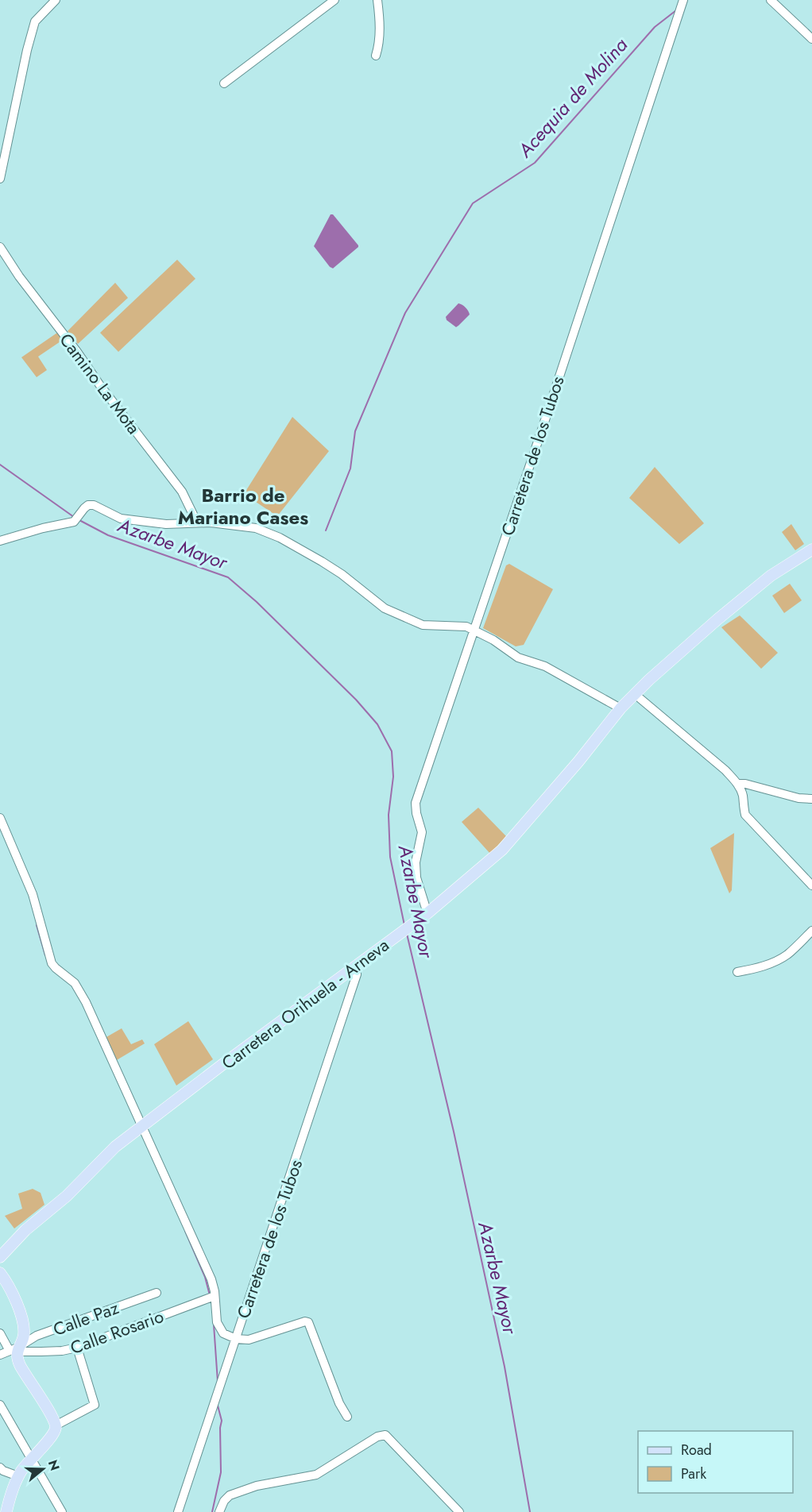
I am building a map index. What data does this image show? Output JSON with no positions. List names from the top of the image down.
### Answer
{
  "streets": {
    "main road": ["Carretera Orihuela - Arneva"],
    "street": [
      "Camino La Mota",
      "Carretera de los Tubos",
      "Calle Paz",
      "Calle Rosario"
    ]
  },
  "crossings": [
    ["Carretera de los Tubos", "Carretera Orihuela - Arneva"],
    ["Calle Paz", "Calle Rosario"]
  ],
  "districts": ["Barrio de Mariano Cases"],
  "water": ["Acequia de Molina", "Azarbe Mayor"],
  "legend": ["Road", "Park"],
  "north": "right"
}
